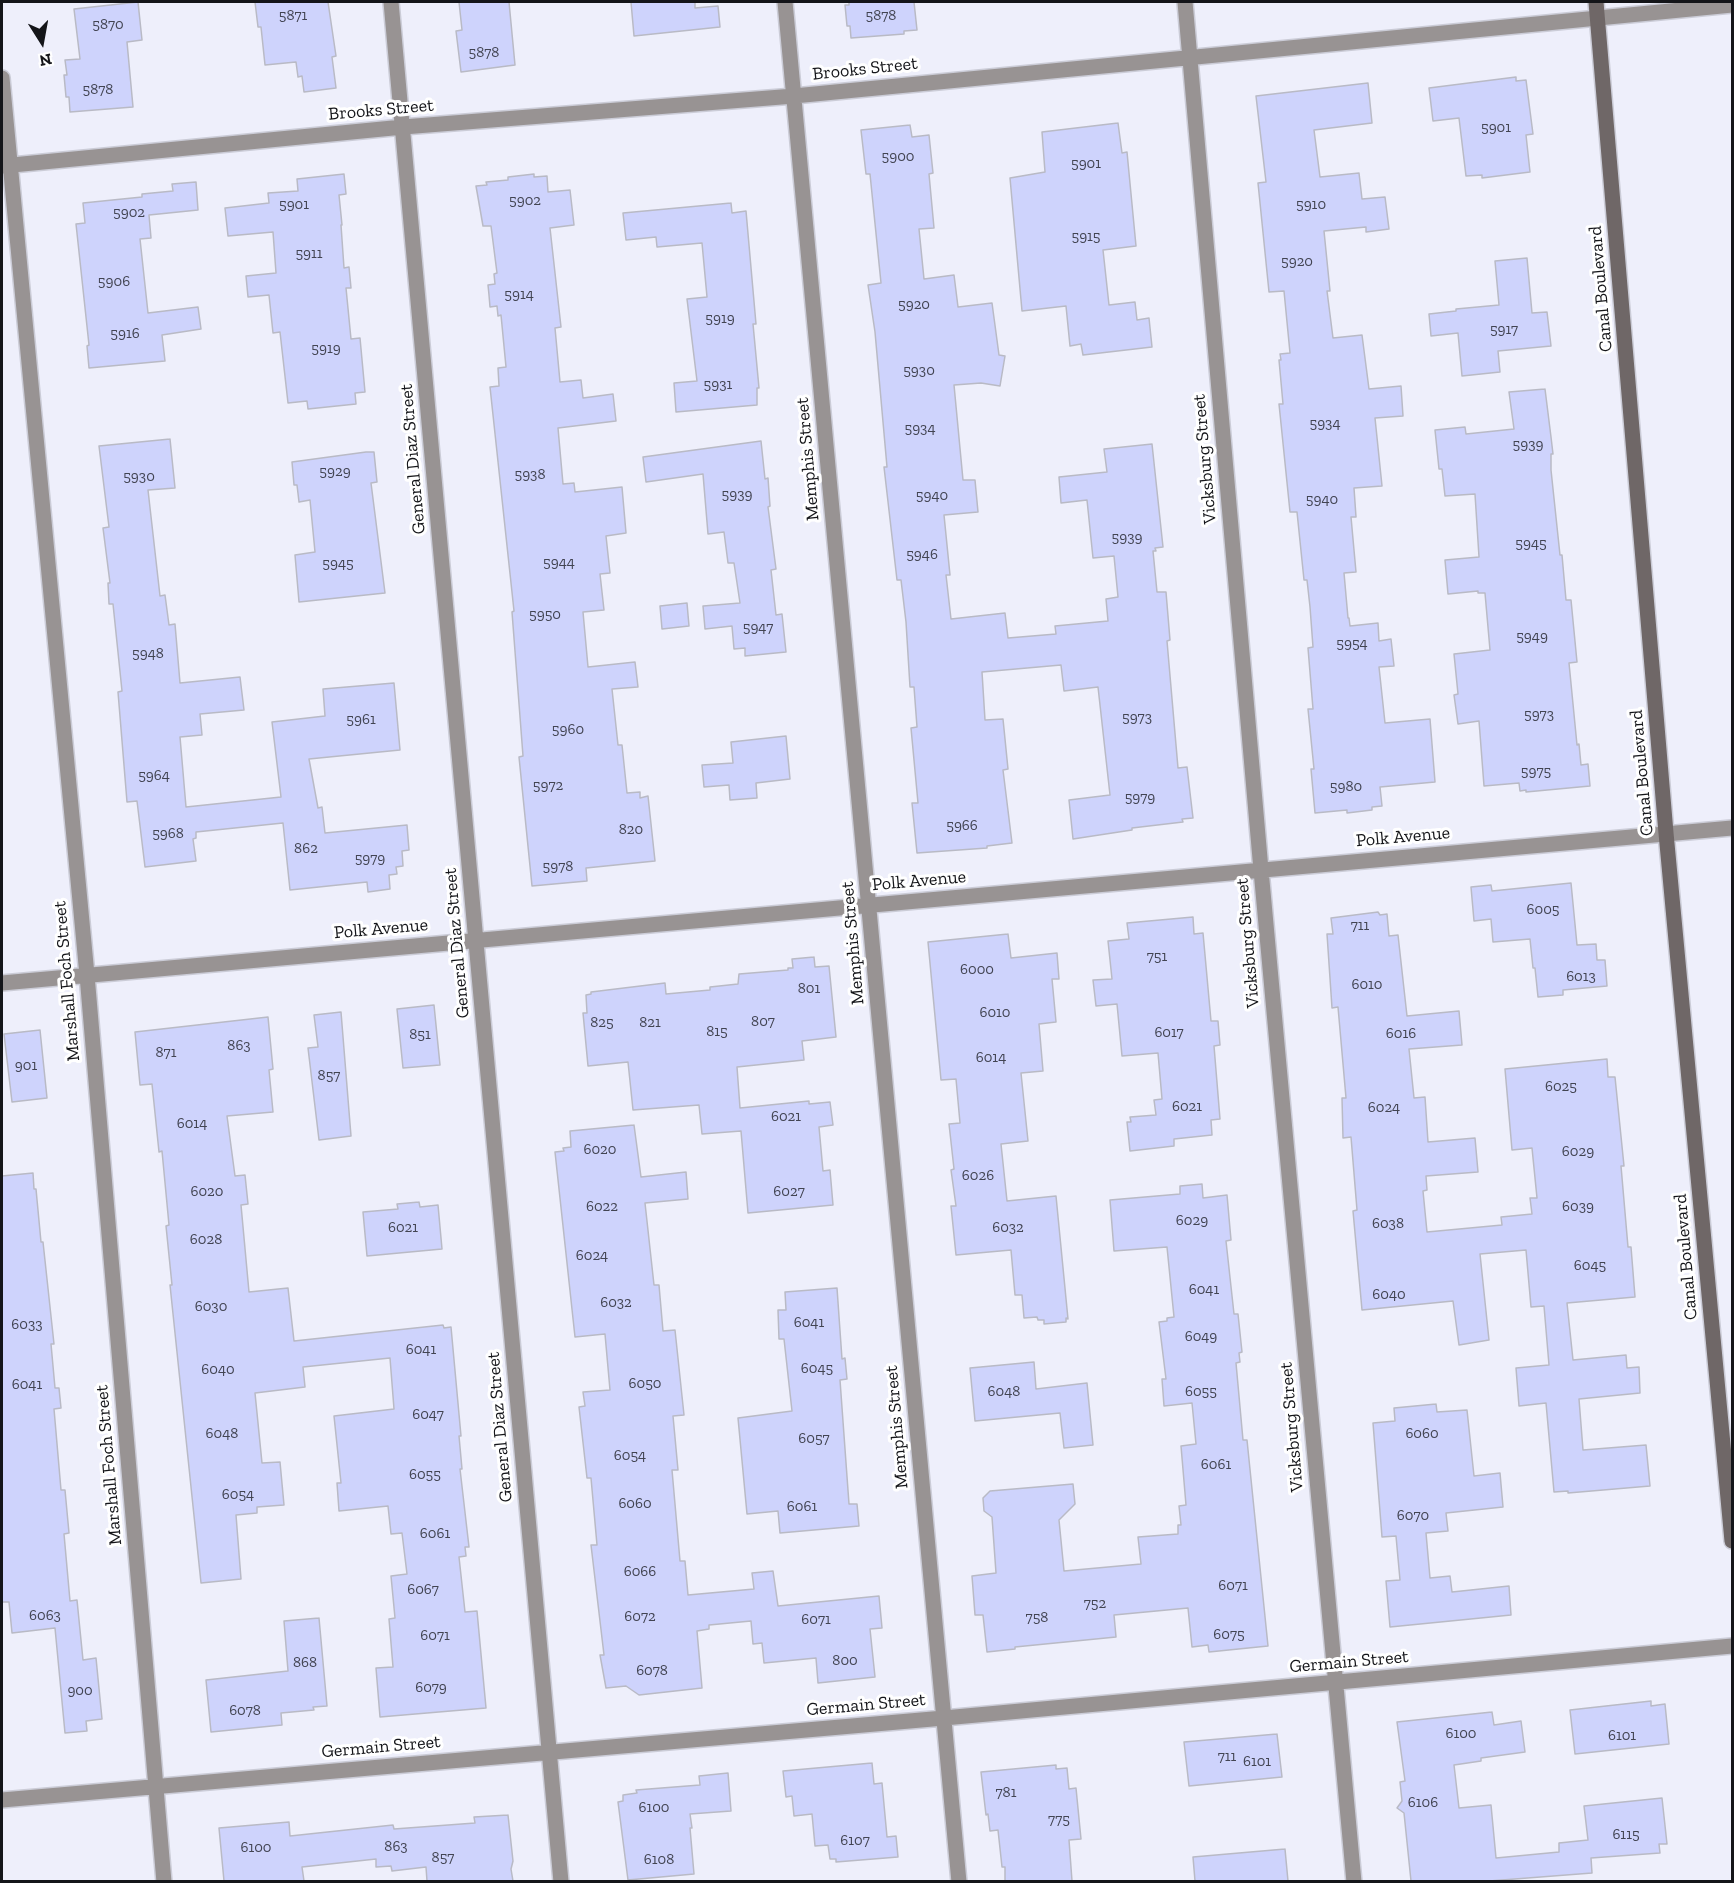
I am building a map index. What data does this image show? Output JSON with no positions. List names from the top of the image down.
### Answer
{
  "streets": {
    "main road": ["Canal Boulevard"],
    "street": [
      "Brooks Street",
      "General Diaz Street",
      "Memphis Street",
      "Vicksburg Street",
      "Polk Avenue",
      "Marshall Foch Street",
      "Germain Street"
    ]
  },
  "crossings": [
    ["Brooks Street", "Canal Boulevard"],
    ["Brooks Street", "General Diaz Street"],
    ["Brooks Street", "Memphis Street"],
    ["Brooks Street", "Vicksburg Street"],
    ["Brooks Street", "Marshall Foch Street"],
    ["Canal Boulevard", "Polk Avenue"],
    ["General Diaz Street", "Polk Avenue"],
    ["General Diaz Street", "Germain Street"],
    ["Memphis Street", "Polk Avenue"],
    ["Memphis Street", "Germain Street"],
    ["Vicksburg Street", "Polk Avenue"],
    ["Vicksburg Street", "Germain Street"],
    ["Polk Avenue", "Marshall Foch Street"],
    ["Marshall Foch Street", "Germain Street"]
  ],
  "house_numbers": [
    "5871",
    "5878",
    "5870",
    "5878",
    "5878",
    "5901",
    "5900",
    "5901",
    "5902",
    "5901",
    "5910",
    "5902",
    "5915",
    "5911",
    "5920",
    "5906",
    "5914",
    "5920",
    "5919",
    "5917",
    "5916",
    "5919",
    "5930",
    "5931",
    "5934",
    "5934",
    "5939",
    "5929",
    "5938",
    "5930",
    "5939",
    "5940",
    "5940",
    "5939",
    "5945",
    "5946",
    "5944",
    "5945",
    "5950",
    "5947",
    "5949",
    "5954",
    "5948",
    "5973",
    "5973",
    "5961",
    "5960",
    "5975",
    "5964",
    "5972",
    "5980",
    "5979",
    "5966",
    "820",
    "5968",
    "862",
    "5979",
    "5978",
    "6005",
    "711",
    "751",
    "6000",
    "6013",
    "6010",
    "801",
    "6010",
    "807",
    "825",
    "821",
    "815",
    "6017",
    "6016",
    "851",
    "863",
    "871",
    "6014",
    "901",
    "857",
    "6025",
    "6021",
    "6024",
    "6021",
    "6014",
    "6020",
    "6029",
    "6026",
    "6020",
    "6027",
    "6022",
    "6039",
    "6029",
    "6038",
    "6021",
    "6032",
    "6028",
    "6024",
    "6045",
    "6041",
    "6040",
    "6032",
    "6030",
    "6041",
    "6033",
    "6049",
    "6041",
    "6045",
    "6040",
    "6050",
    "6041",
    "6048",
    "6055",
    "6047",
    "6048",
    "6060",
    "6057",
    "6054",
    "6061",
    "6055",
    "6054",
    "6060",
    "6061",
    "6070",
    "6061",
    "6066",
    "6071",
    "6067",
    "752",
    "6063",
    "6072",
    "758",
    "6071",
    "6075",
    "6071",
    "800",
    "868",
    "6078",
    "6079",
    "900",
    "6078",
    "6100",
    "6101",
    "711",
    "6101",
    "781",
    "6106",
    "6100",
    "775",
    "6115",
    "6107",
    "863",
    "6100",
    "857",
    "6108"
  ],
  "north": "bottom"
}
